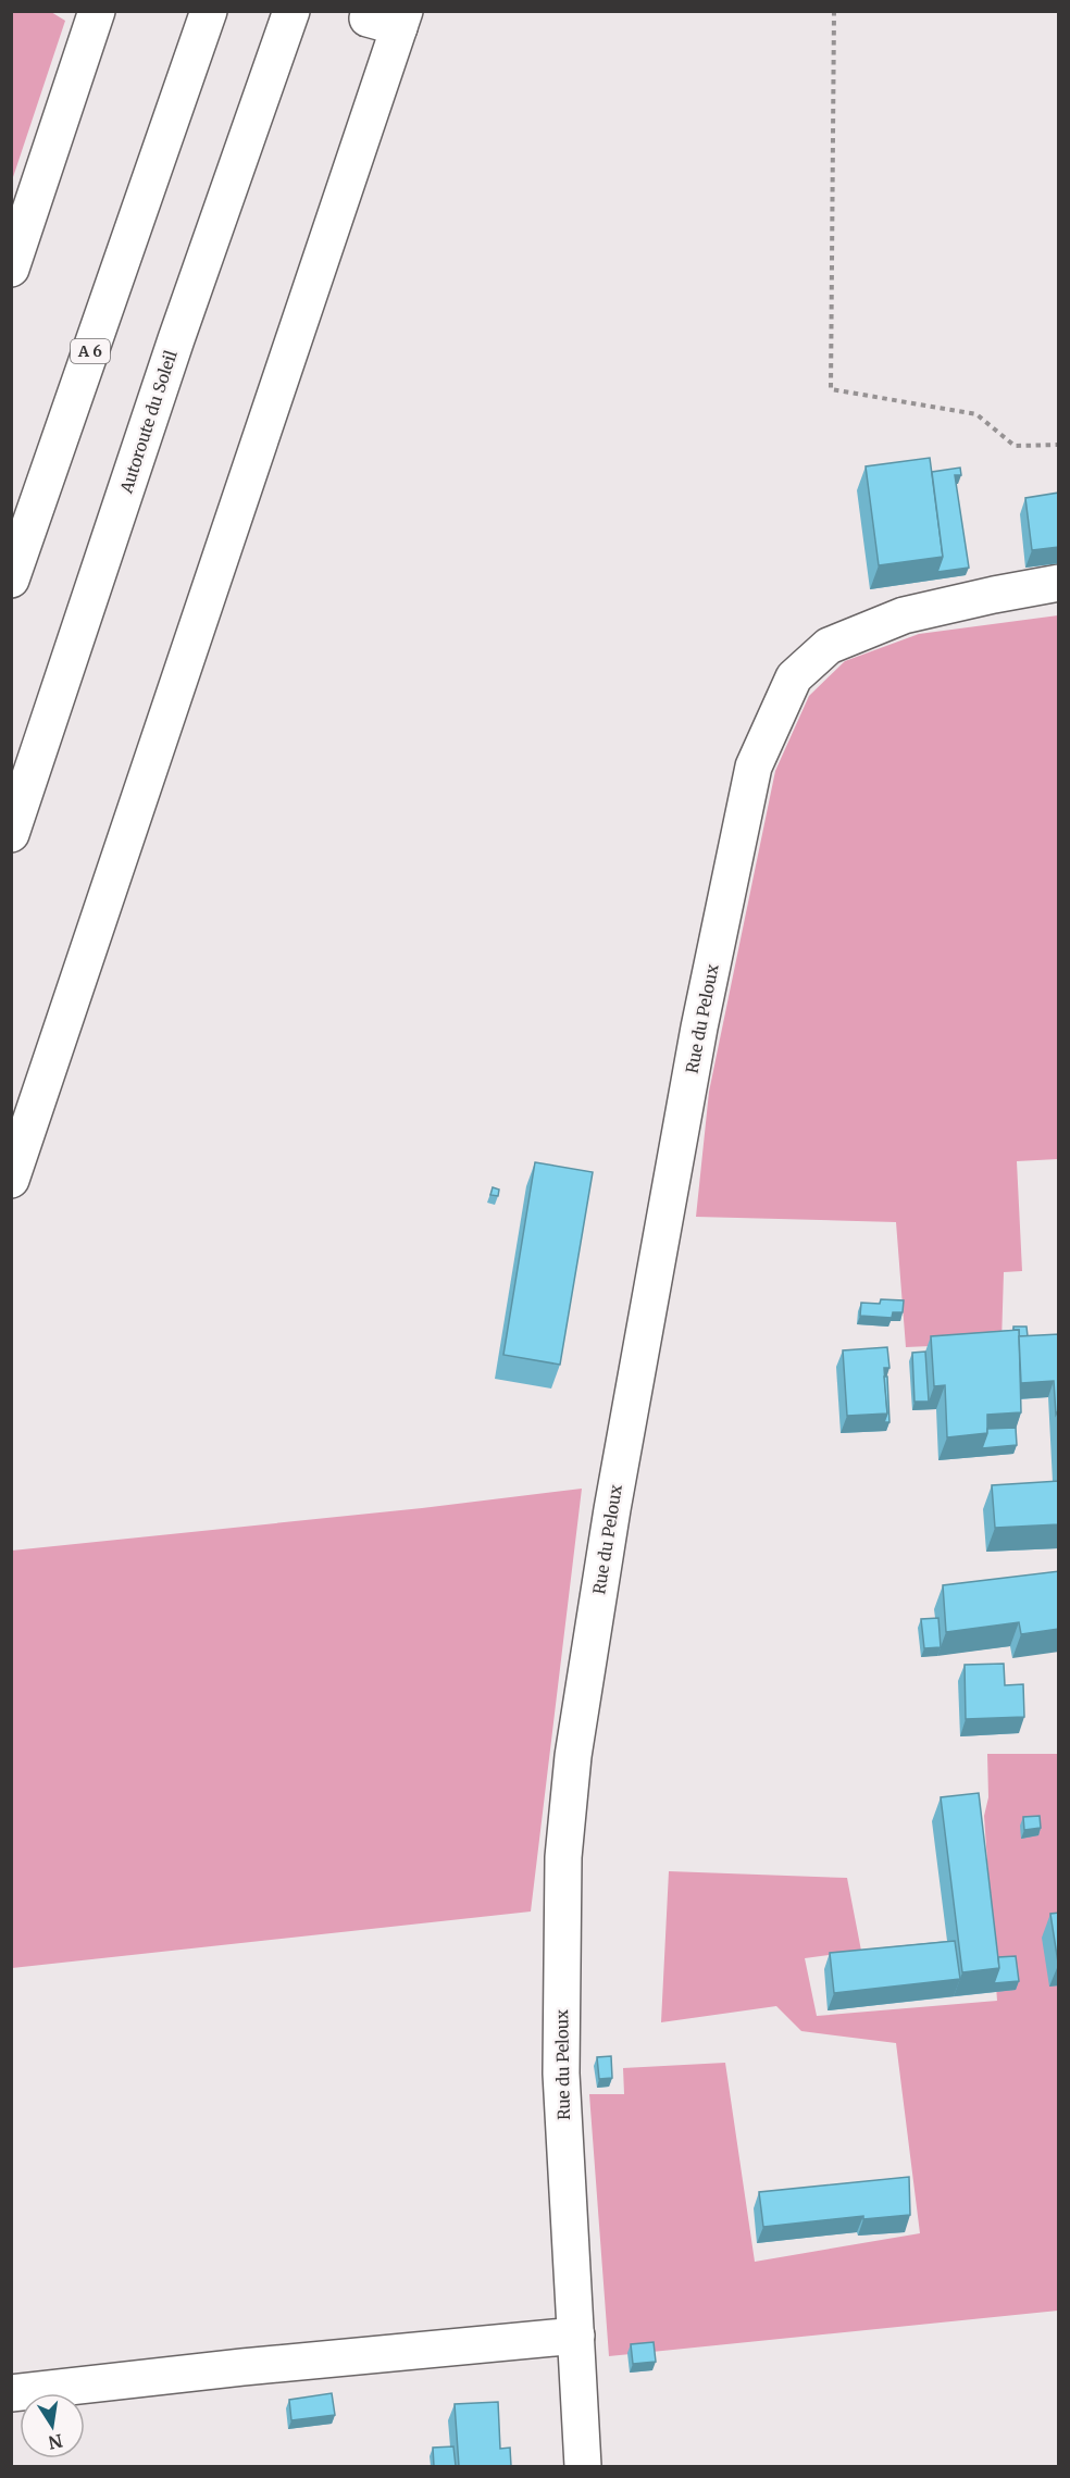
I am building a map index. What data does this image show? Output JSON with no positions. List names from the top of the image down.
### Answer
{
  "streets": {
    "main road": ["A 6", "Autoroute du Soleil", "Rue du Peloux"]
  },
  "north": "bottom"
}
